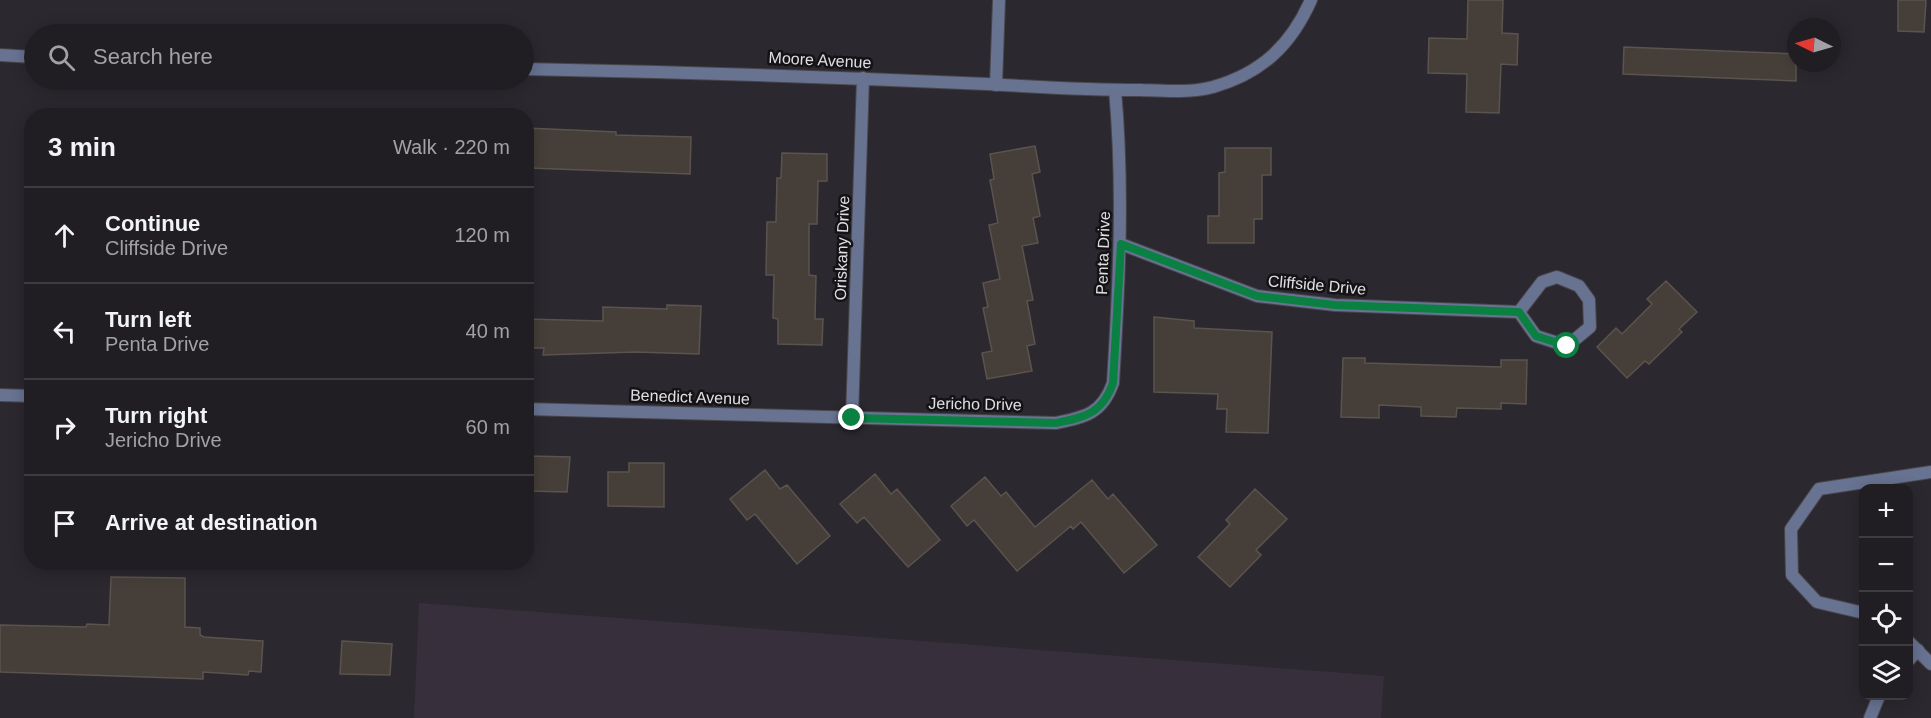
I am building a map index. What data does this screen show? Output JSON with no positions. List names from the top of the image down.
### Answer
{
  "streets": {
    "street": [
      "Moore Avenue",
      "Oriskany Drive",
      "Penta Drive",
      "Cliffside Drive",
      "Benedict Avenue",
      "Jericho Drive"
    ]
  },
  "crossings": [
    ["Moore Avenue", "Oriskany Drive"],
    ["Moore Avenue", "Penta Drive"],
    ["Oriskany Drive", "Benedict Avenue"],
    ["Oriskany Drive", "Jericho Drive"],
    ["Penta Drive", "Cliffside Drive"],
    ["Penta Drive", "Jericho Drive"],
    ["Benedict Avenue", "Jericho Drive"]
  ],
  "north": "left",
  "page": {
    "search": "Search here",
    "heading": ["3 min", "Walk · 220 m"],
    "list": [
      ["Continue", "Cliffside Drive", "120 m"],
      ["Turn left", "Penta Drive", "40 m"],
      ["Turn right", "Jericho Drive", "60 m"],
      "Arrive at destination"
    ],
    "map_buttons": ["+", "−"]
  }
}
